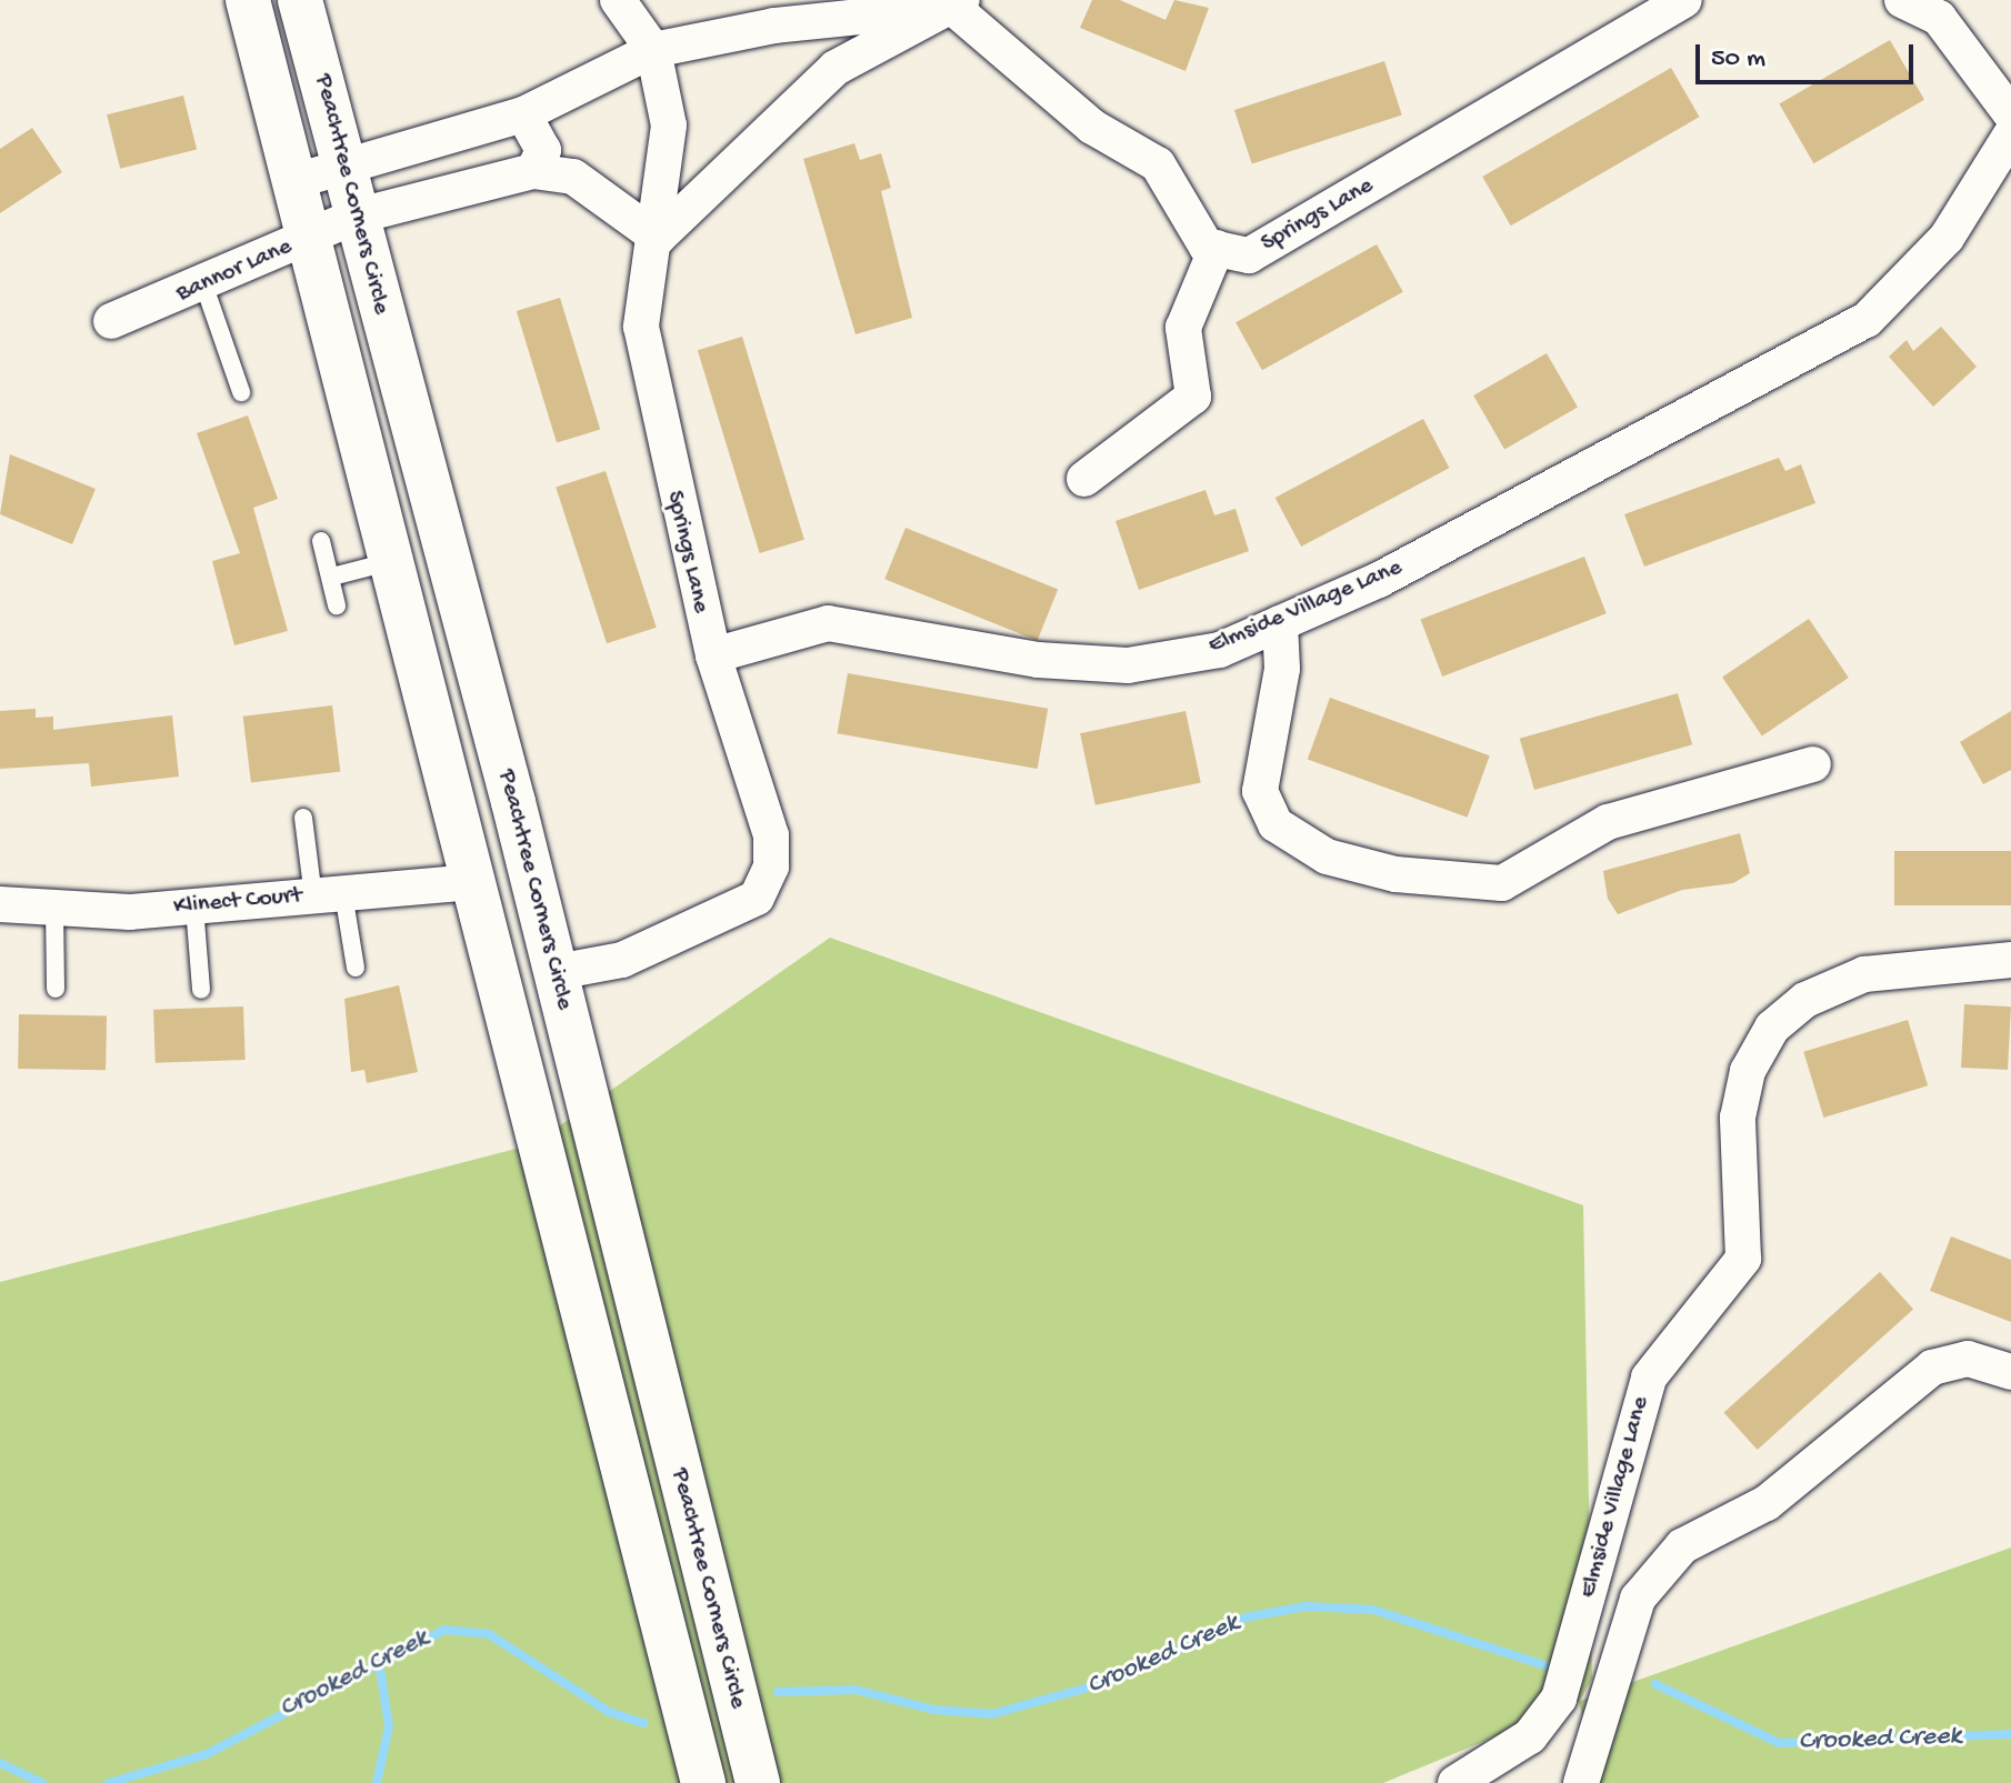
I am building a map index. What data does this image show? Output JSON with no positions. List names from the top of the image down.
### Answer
{
  "streets": {
    "street": [
      "Peachtree Corners Circle",
      "Springs Lane",
      "Bannor Lane",
      "Elmside Village Lane",
      "Klinect Court"
    ]
  },
  "crossings": [
    ["Peachtree Corners Circle", "Bannor Lane"],
    ["Peachtree Corners Circle", "Klinect Court"],
    ["Springs Lane", "Elmside Village Lane"]
  ],
  "water": ["Crooked Creek"],
  "scale_bar": "50 m"
}
